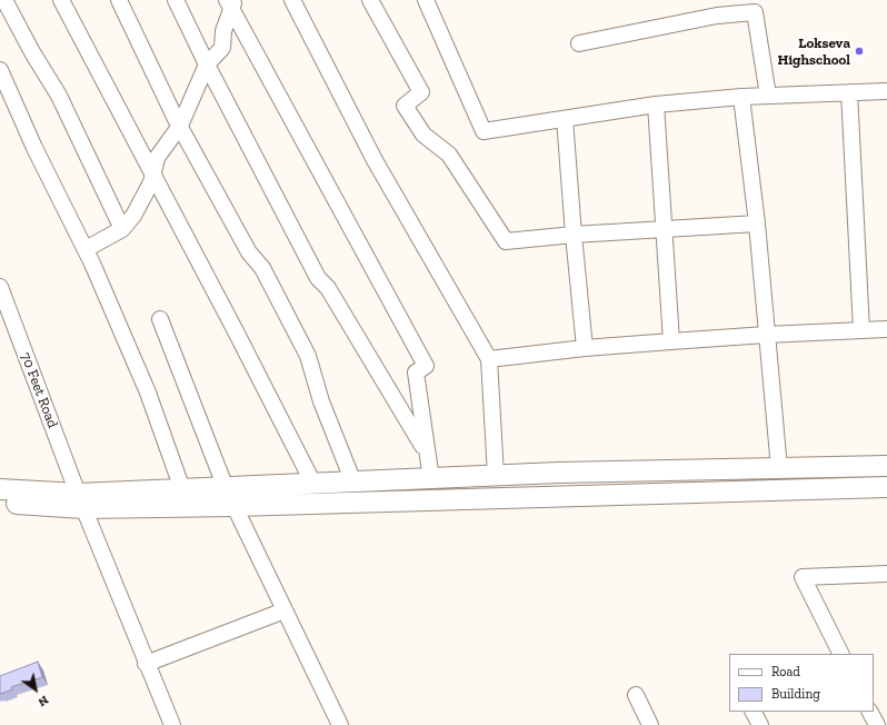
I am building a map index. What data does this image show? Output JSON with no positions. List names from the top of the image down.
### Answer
{
  "streets": {
    "street": ["70 Feet Road"]
  },
  "places": ["Lokseva Highschool"],
  "legend": ["Road", "Building"],
  "north": "bottom right"
}
